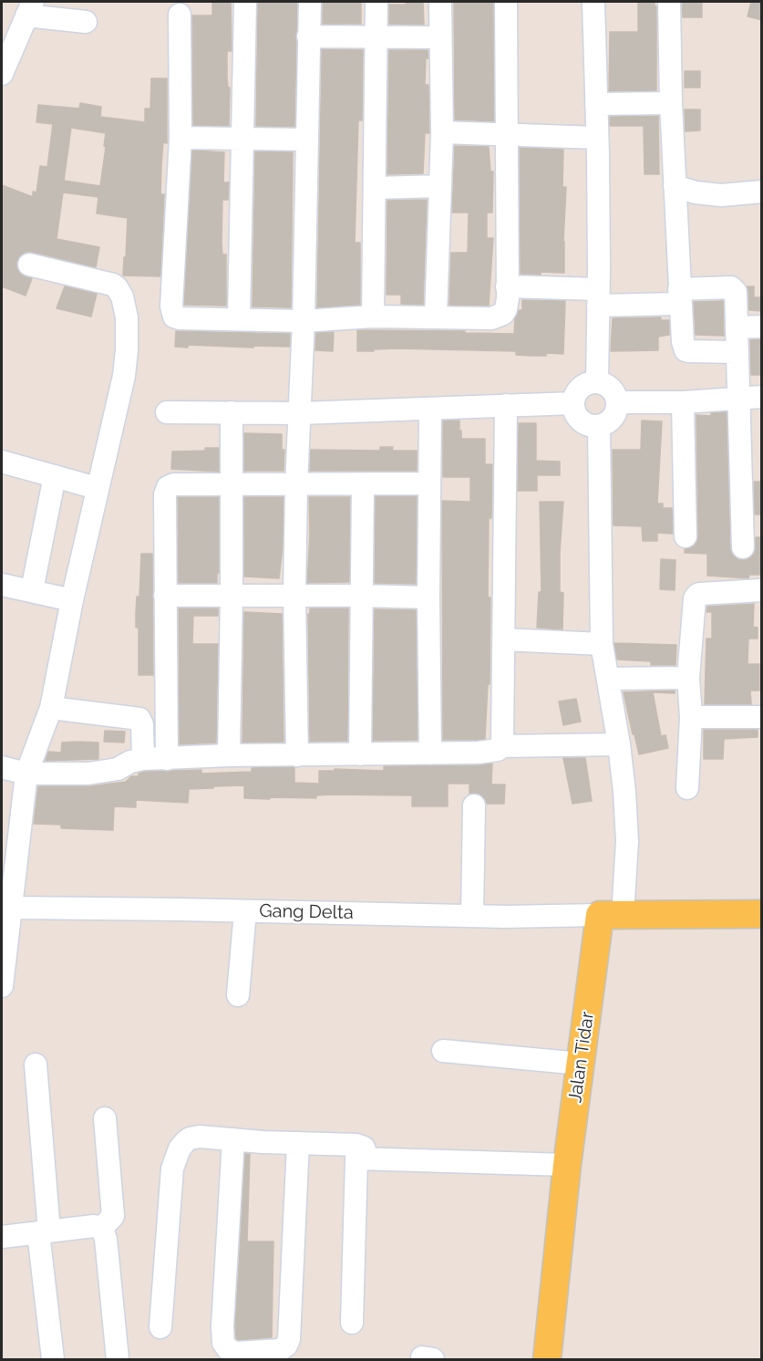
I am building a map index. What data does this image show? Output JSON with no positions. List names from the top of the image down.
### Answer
{
  "streets": {
    "main road": ["Jalan Tidar"],
    "street": ["Gang Delta"]
  },
  "crossings": [
    ["Gang Delta", "Jalan Tidar"]
  ]
}
